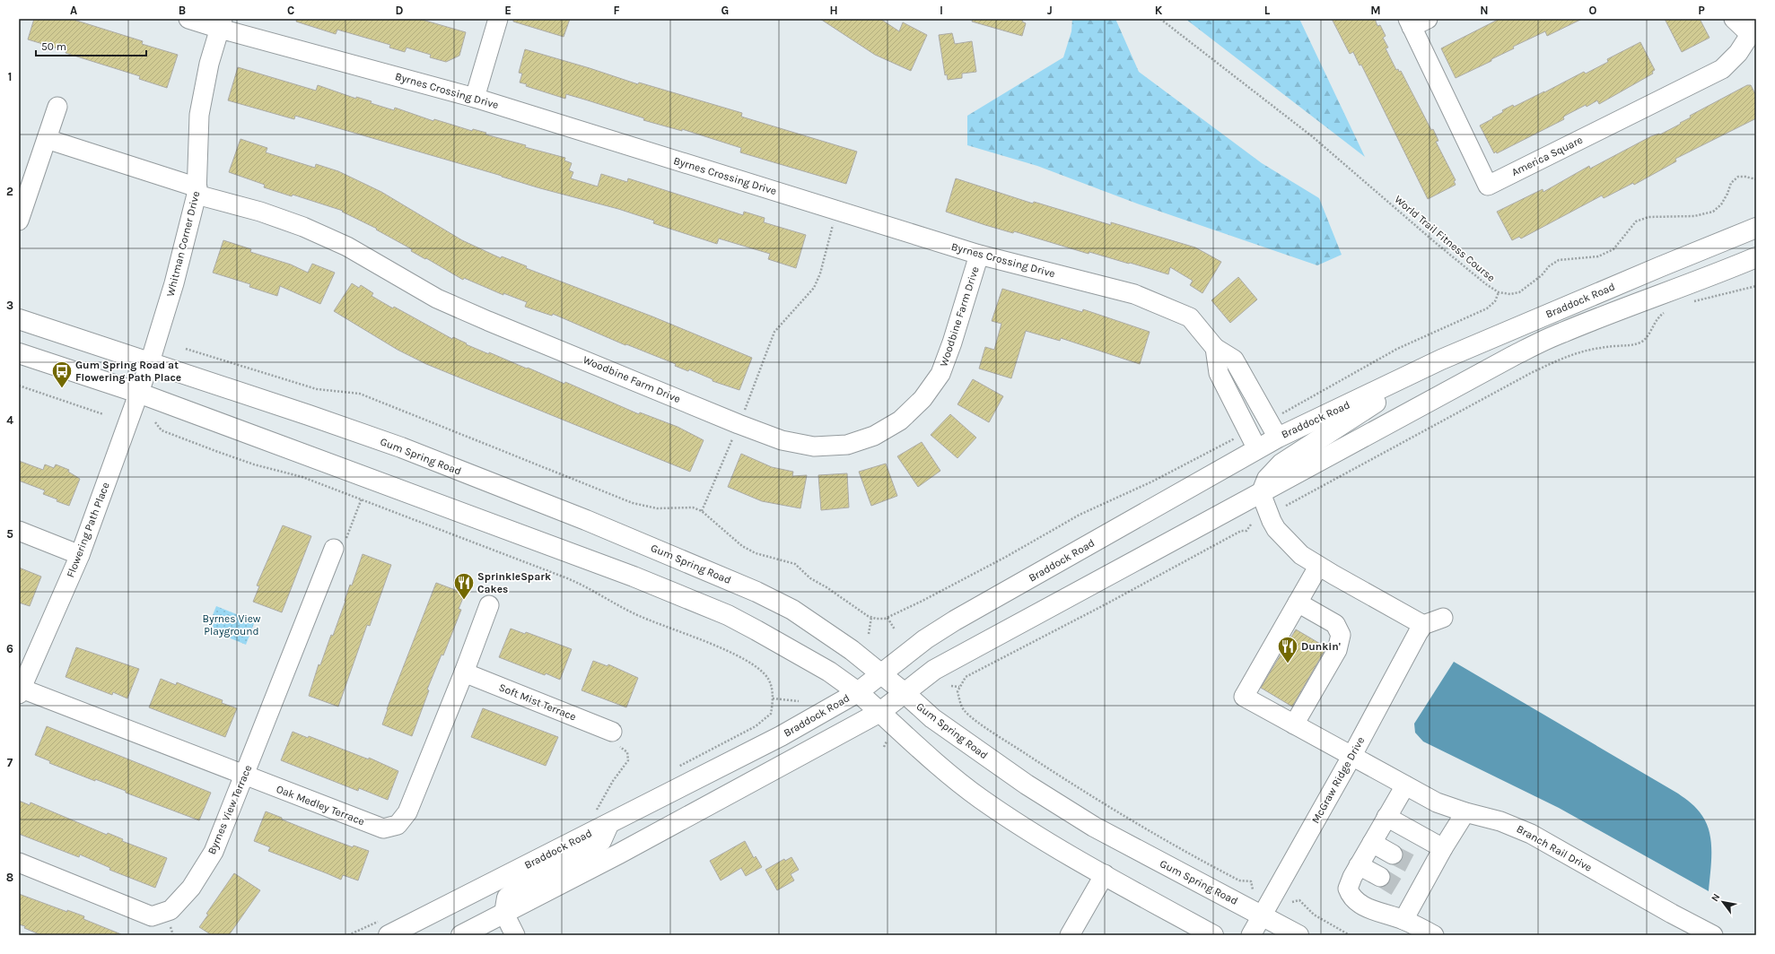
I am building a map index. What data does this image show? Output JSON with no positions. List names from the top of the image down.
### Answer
{
  "streets": {
    "main road": ["Braddock Road", "Gum Spring Road"],
    "street": [
      "Byrnes Crossing Drive",
      "America Square",
      "Whitman Corner Drive",
      "Woodbine Farm Drive",
      "Flowering Path Place",
      "Soft Mist Terrace",
      "McGraw Ridge Drive",
      "Oak Medley Terrace",
      "Byrnes View Terrace",
      "Branch Rail Drive"
    ],
    "path": ["World Trail Fitness Course"]
  },
  "crossings": [
    ["Byrnes Crossing Drive", "Whitman Corner Drive"],
    ["Byrnes Crossing Drive", "Braddock Road"],
    ["Byrnes Crossing Drive", "Woodbine Farm Drive"],
    ["Whitman Corner Drive", "Woodbine Farm Drive"],
    ["Whitman Corner Drive", "Gum Spring Road"],
    ["Whitman Corner Drive", "Flowering Path Place"],
    ["Braddock Road", "Gum Spring Road"],
    ["Gum Spring Road", "Flowering Path Place"],
    ["Gum Spring Road", "McGraw Ridge Drive"],
    ["Flowering Path Place", "Oak Medley Terrace"],
    ["Soft Mist Terrace", "Oak Medley Terrace"],
    ["McGraw Ridge Drive", "Branch Rail Drive"],
    ["Oak Medley Terrace", "Byrnes View Terrace"]
  ],
  "parks": ["Byrnes View Playground"],
  "places": {
    "bus stop": ["Gum Spring Road at Flowering Path Place"],
    "restaurant": ["SprinkleSpark Cakes", "Dunkin'"]
  },
  "scale_bar": "50 m",
  "north": "top left",
  "grid": {
    "columns": [
      "A",
      "B",
      "C",
      "D",
      "E",
      "F",
      "G",
      "H",
      "I",
      "J",
      "K",
      "L",
      "M",
      "N",
      "O",
      "P"
    ],
    "rows": [
      "1",
      "2",
      "3",
      "4",
      "5",
      "6",
      "7",
      "8"
    ]
  }
}
